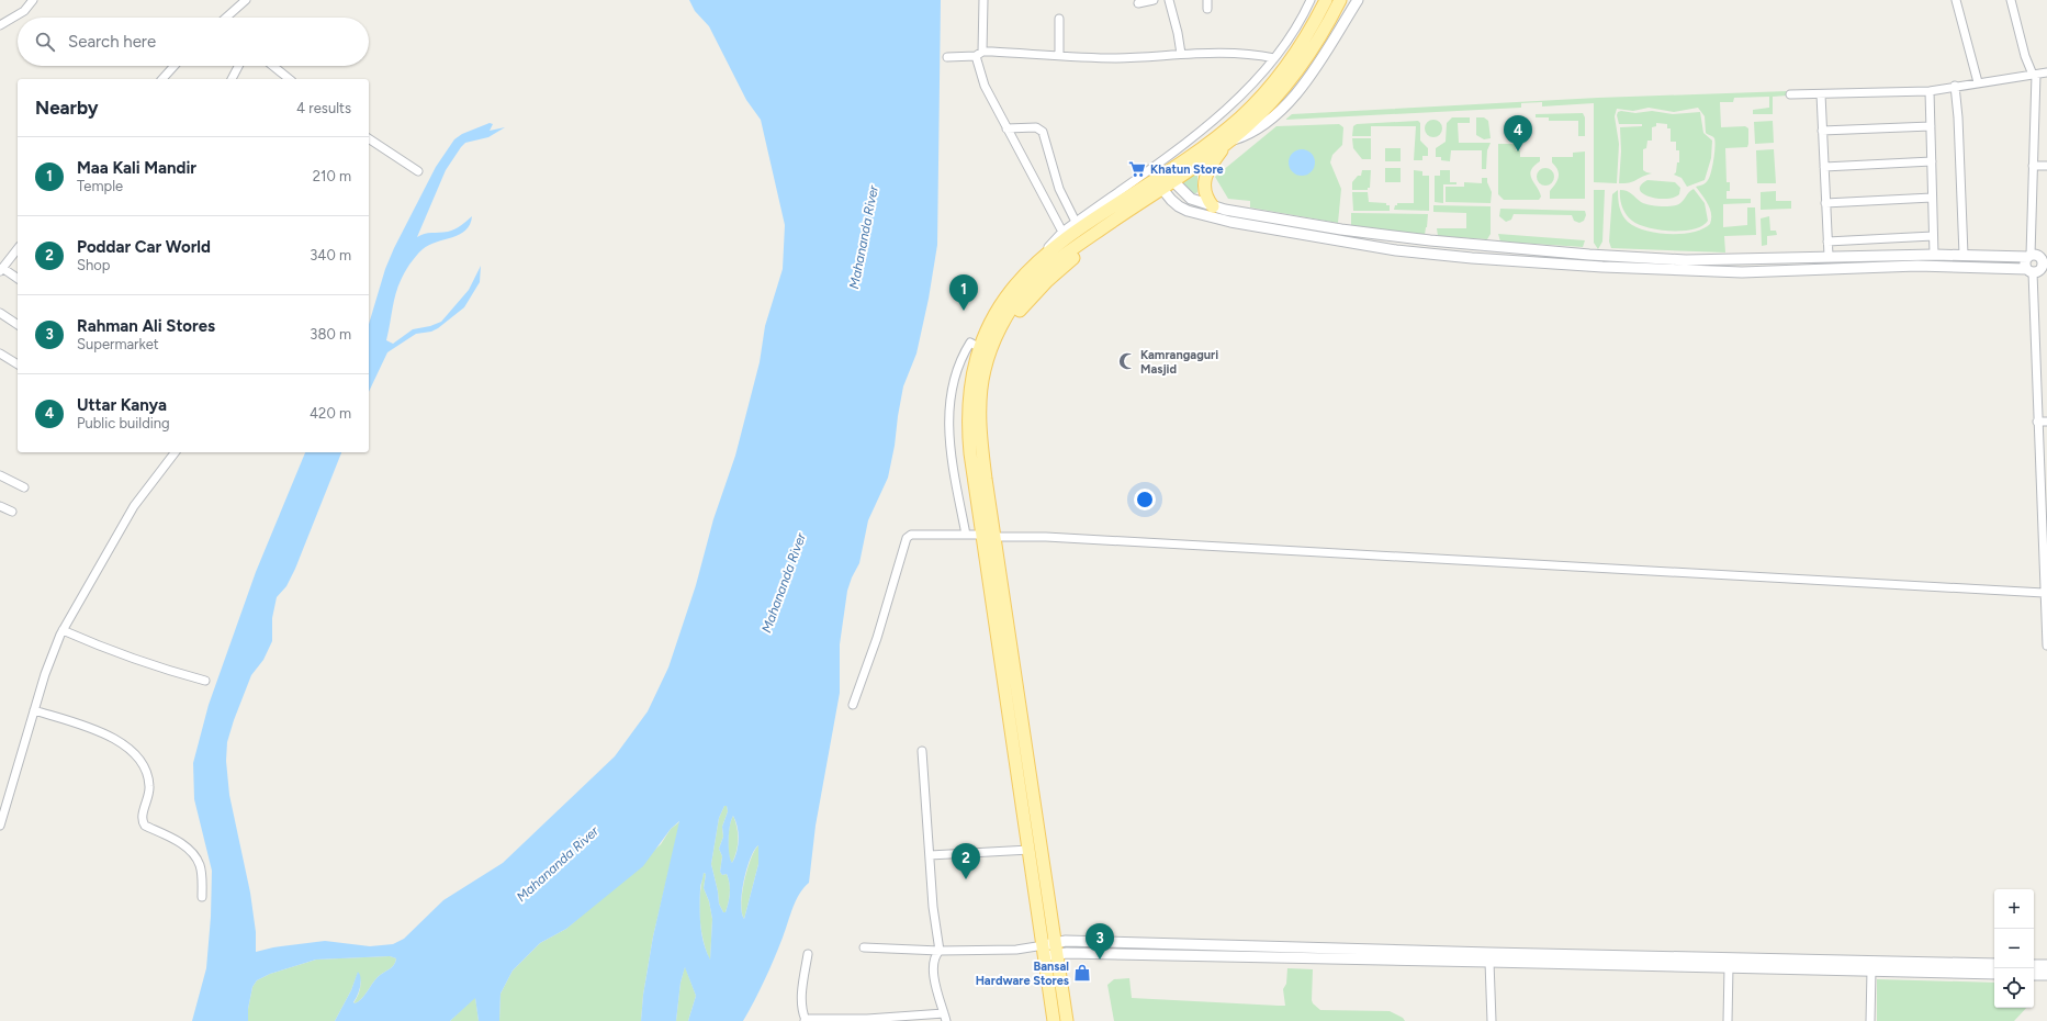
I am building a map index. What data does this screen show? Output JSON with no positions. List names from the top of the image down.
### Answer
{
  "water": ["Mahananda River"],
  "places": {
    "supermarket": ["Khatun Store"],
    "mosque": ["Kamrangaguri Masjid"],
    "shop": ["Bansal Hardware Stores"]
  },
  "page": {
    "search": "Search here",
    "heading": ["Nearby", "4 results"],
    "pins": [
      "4",
      "1",
      "2",
      "3"
    ],
    "list": [
      {
        "mark": "1",
        "name": "Maa Kali Mandir",
        "note": "Temple",
        "value": "210 m"
      },
      {
        "mark": "2",
        "name": "Poddar Car World",
        "note": "Shop",
        "value": "340 m"
      },
      {
        "mark": "3",
        "name": "Rahman Ali Stores",
        "note": "Supermarket",
        "value": "380 m"
      },
      {
        "mark": "4",
        "name": "Uttar Kanya",
        "note": "Public building",
        "value": "420 m"
      }
    ],
    "map_buttons": ["+", "−"]
  }
}
